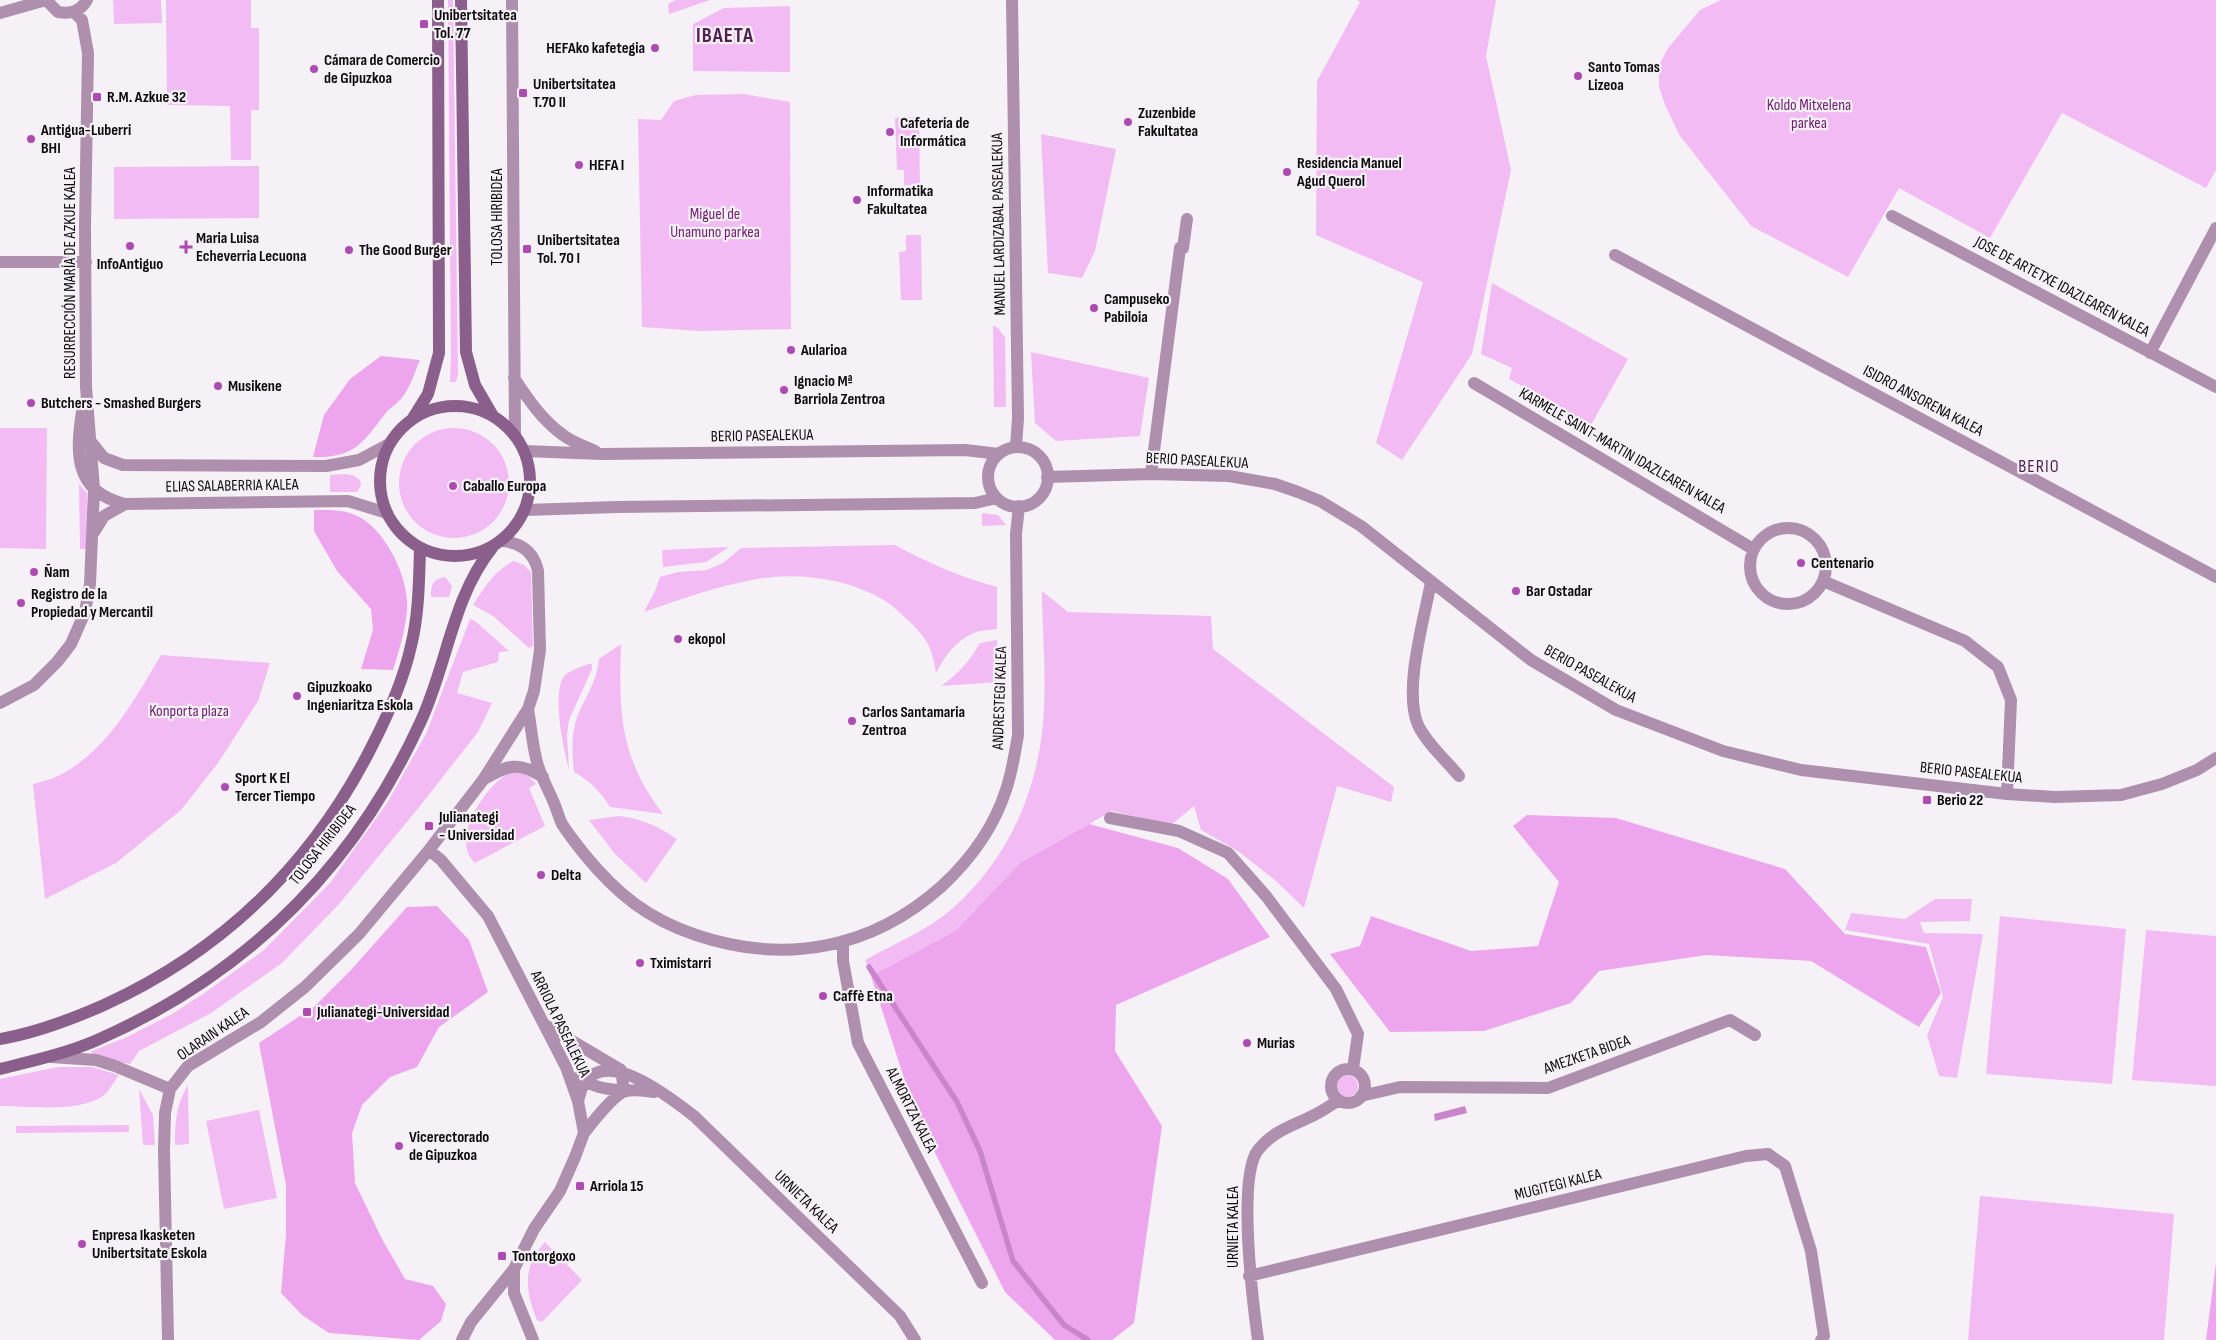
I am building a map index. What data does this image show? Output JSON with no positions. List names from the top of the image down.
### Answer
{
  "streets": {
    "main road": ["TOLOSA HIRIBIDEA"],
    "street": [
      "MANUEL LARDIZABAL PASEALEKUA",
      "RESURRECCIÓN MARÍA DE AZKUE KALEA",
      "JOSE DE ARTETXE IDAZLEAREN KALEA",
      "ISIDRO ANSORENA KALEA",
      "BERIO PASEALEKUA",
      "KARMELE SAINT-MARTIN IDAZLEAREN KALEA",
      "ELIAS SALABERRIA KALEA",
      "ANDRESTEGI KALEA",
      "ARRIOLA PASEALEKUA",
      "OLARAIN KALEA",
      "AMEZKETA BIDEA",
      "ALMORTZA KALEA",
      "MUGITEGI KALEA",
      "URNIETA KALEA"
    ]
  },
  "crossings": [
    ["TOLOSA HIRIBIDEA", "BERIO PASEALEKUA"],
    ["TOLOSA HIRIBIDEA", "ELIAS SALABERRIA KALEA"],
    ["MANUEL LARDIZABAL PASEALEKUA", "BERIO PASEALEKUA"],
    ["MANUEL LARDIZABAL PASEALEKUA", "ANDRESTEGI KALEA"],
    ["RESURRECCIÓN MARÍA DE AZKUE KALEA", "ELIAS SALABERRIA KALEA"],
    ["BERIO PASEALEKUA", "ELIAS SALABERRIA KALEA"],
    ["BERIO PASEALEKUA", "ANDRESTEGI KALEA"],
    ["ANDRESTEGI KALEA", "OLARAIN KALEA"],
    ["ANDRESTEGI KALEA", "ALMORTZA KALEA"],
    ["ARRIOLA PASEALEKUA", "OLARAIN KALEA"],
    ["ARRIOLA PASEALEKUA", "URNIETA KALEA"],
    ["AMEZKETA BIDEA", "URNIETA KALEA"],
    ["MUGITEGI KALEA", "URNIETA KALEA"]
  ],
  "districts": ["IBAETA", "BERIO"],
  "parks": ["Koldo Mitxelena parkea", "Miguel de Unamuno parkea", "Konporta plaza"],
  "places": {
    "transit": [
      "Unibertsitatea Tol. 77",
      "Unibertsitatea T.70 II",
      "R.M. Azkue 32",
      "Unibertsitatea Tol. 70 I",
      "Berio 22",
      "Julianategi - Universidad",
      "Julianategi-Universidad",
      "Arriola 15",
      "Tontorgoxo"
    ],
    "other": [
      "HEFAko kafetegia",
      "Cámara de Comercio de Gipuzkoa",
      "Santo Tomas Lizeoa",
      "Zuzenbide Fakultatea",
      "Cafetería de Informática",
      "Antigua-Luberri BHI",
      "HEFA I",
      "Residencia Manuel Agud Querol",
      "Informatika Fakultatea",
      "InfoAntiguo",
      "The Good Burger",
      "Campuseko Pabiloia",
      "Aularioa",
      "Musikene",
      "Ignacio Mª Barriola Zentroa",
      "Butchers - Smashed Burgers",
      "Caballo Europa",
      "Centenario",
      "Ñam",
      "Bar Ostadar",
      "Registro de la Propiedad y Mercantil",
      "ekopol",
      "Gipuzkoako Ingeniaritza Eskola",
      "Carlos Santamaria Zentroa",
      "Sport K El Tercer Tiempo",
      "Delta",
      "Tximistarri",
      "Caffè Etna",
      "Murias",
      "Vicerectorado de Gipuzkoa",
      "Enpresa Ikasketen Unibertsitate Eskola"
    ],
    "health": ["Maria Luisa Echeverria Lecuona"]
  }
}
